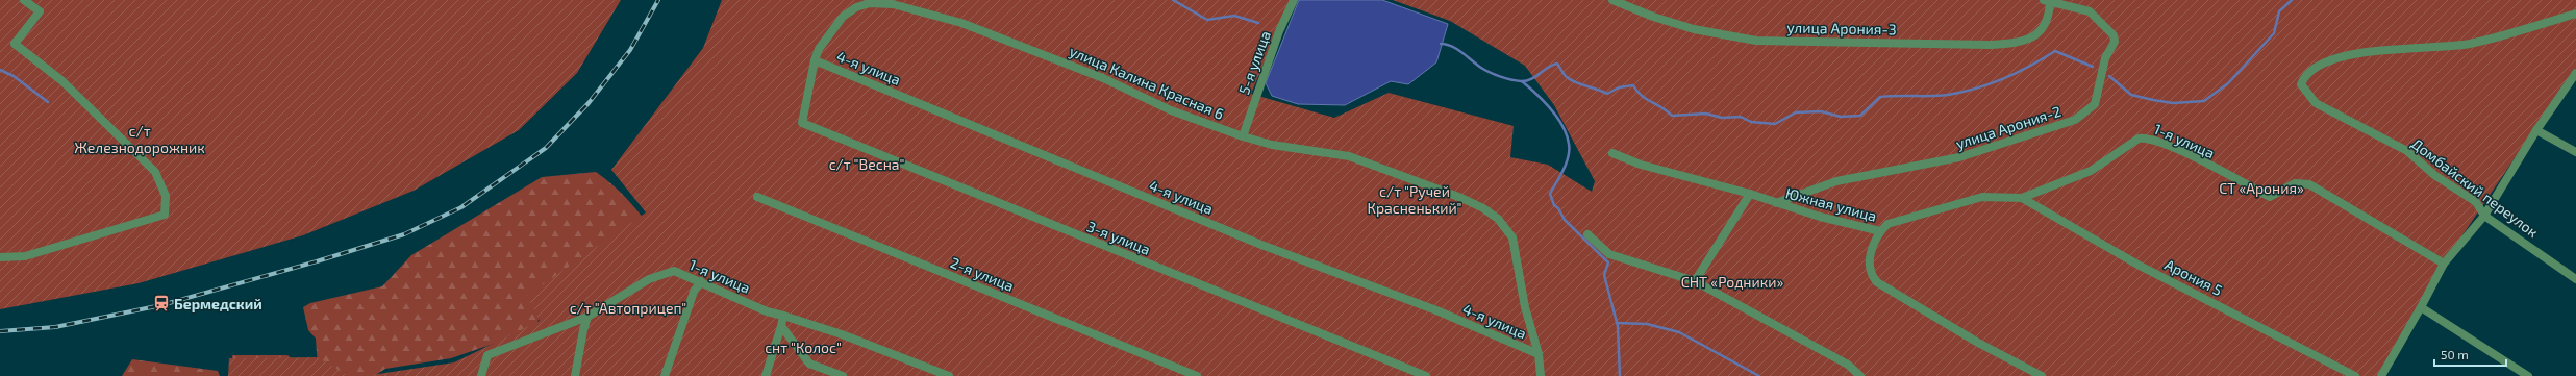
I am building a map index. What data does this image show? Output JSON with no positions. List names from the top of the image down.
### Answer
{
  "streets": {
    "street": [
      "улица Арония-3",
      "5-я улица",
      "4-я улица",
      "улица Калина Красная 6",
      "улица Арония-2",
      "1-я улица",
      "Домбайский переулок",
      "Южная улица",
      "3-я улица",
      "2-я улица",
      "Арония 5"
    ]
  },
  "crossings": [
    ["улица Арония-3", "улица Арония-2"],
    ["5-я улица", "улица Калина Красная 6"],
    ["4-я улица", "улица Калина Красная 6"],
    ["4-я улица", "3-я улица"],
    ["улица Калина Красная 6", "3-я улица"],
    ["улица Арония-2", "Южная улица"],
    ["1-я улица", "Южная улица"],
    ["1-я улица", "Арония 5"]
  ],
  "parks": [
    "с/т Железнодорожник",
    "с/т \"Весна\"",
    "СТ «Арония»",
    "с/т \"Ручей Красненький\"",
    "СНТ «Родники»",
    "с/т \"Автоприцеп\"",
    "снт \"Колос\""
  ],
  "places": {
    "station": ["Бермедский"]
  },
  "scale_bar": "50 m"
}
